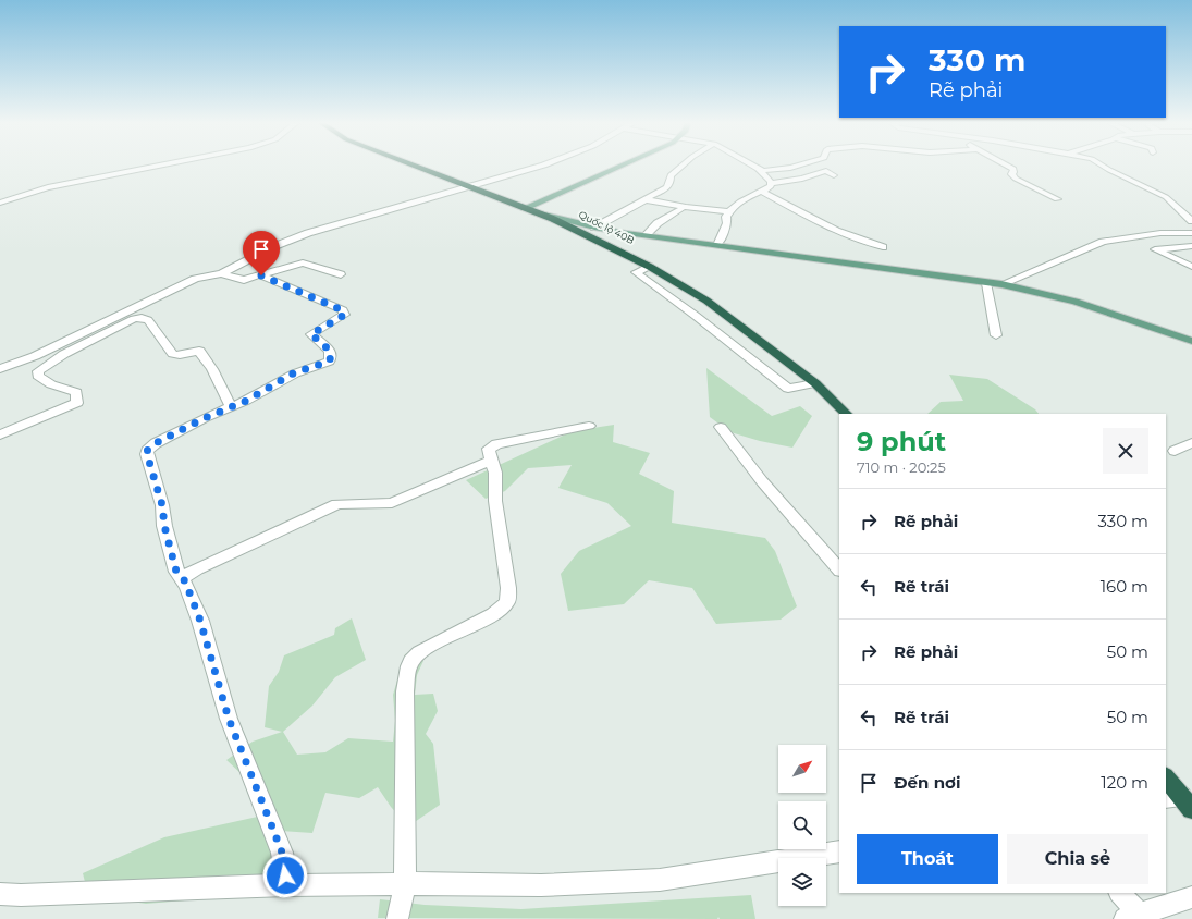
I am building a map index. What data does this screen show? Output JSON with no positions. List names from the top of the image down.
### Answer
{
  "streets": {
    "highway": ["Quốc lộ 40B"]
  },
  "north": "top right",
  "page": {
    "turn": ["330 m", "Rẽ phải"],
    "heading": ["9 phút", "710 m · 20:25"],
    "list": [
      {
        "name": "Rẽ phải",
        "value": "330 m"
      },
      {
        "name": "Rẽ trái",
        "value": "160 m"
      },
      {
        "name": "Rẽ phải",
        "value": "50 m"
      },
      {
        "name": "Rẽ trái",
        "value": "50 m"
      },
      {
        "name": "Đến nơi",
        "value": "120 m"
      }
    ],
    "buttons": ["Thoát", "Chia sẻ"]
  }
}
